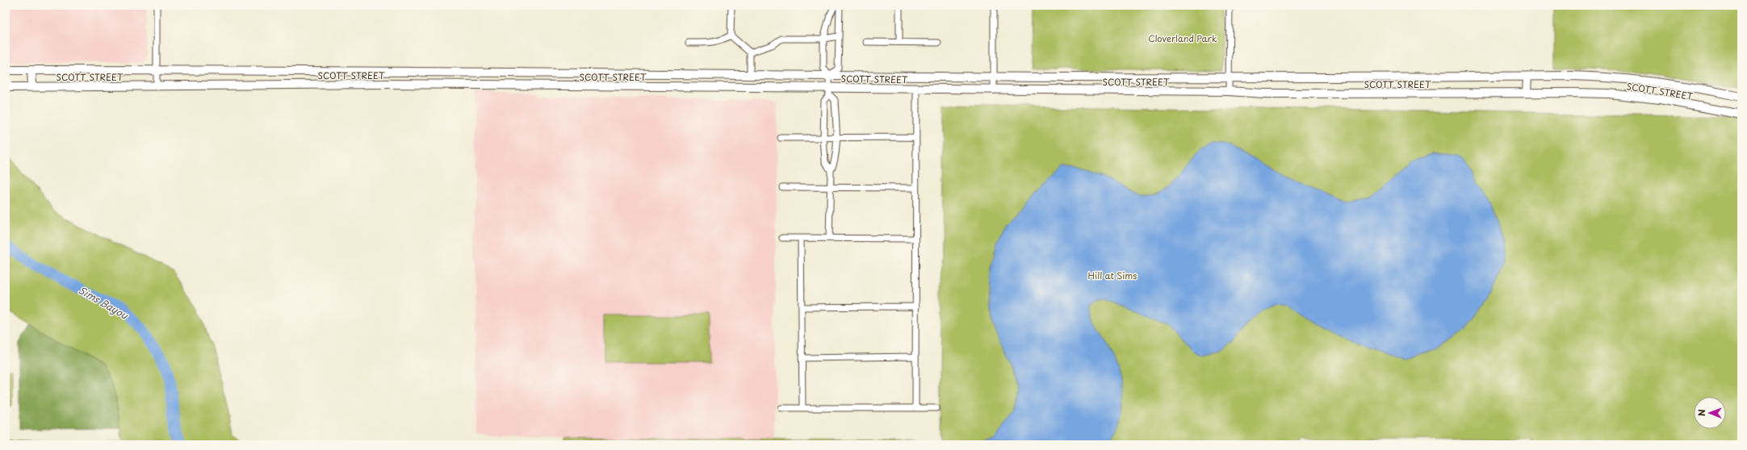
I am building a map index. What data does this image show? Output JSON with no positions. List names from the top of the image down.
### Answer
{
  "streets": {
    "main road": ["SCOTT STREET"]
  },
  "water": ["Sims Bayou"],
  "parks": ["Cloverland Park", "Hill at Sims"],
  "north": "left"
}
